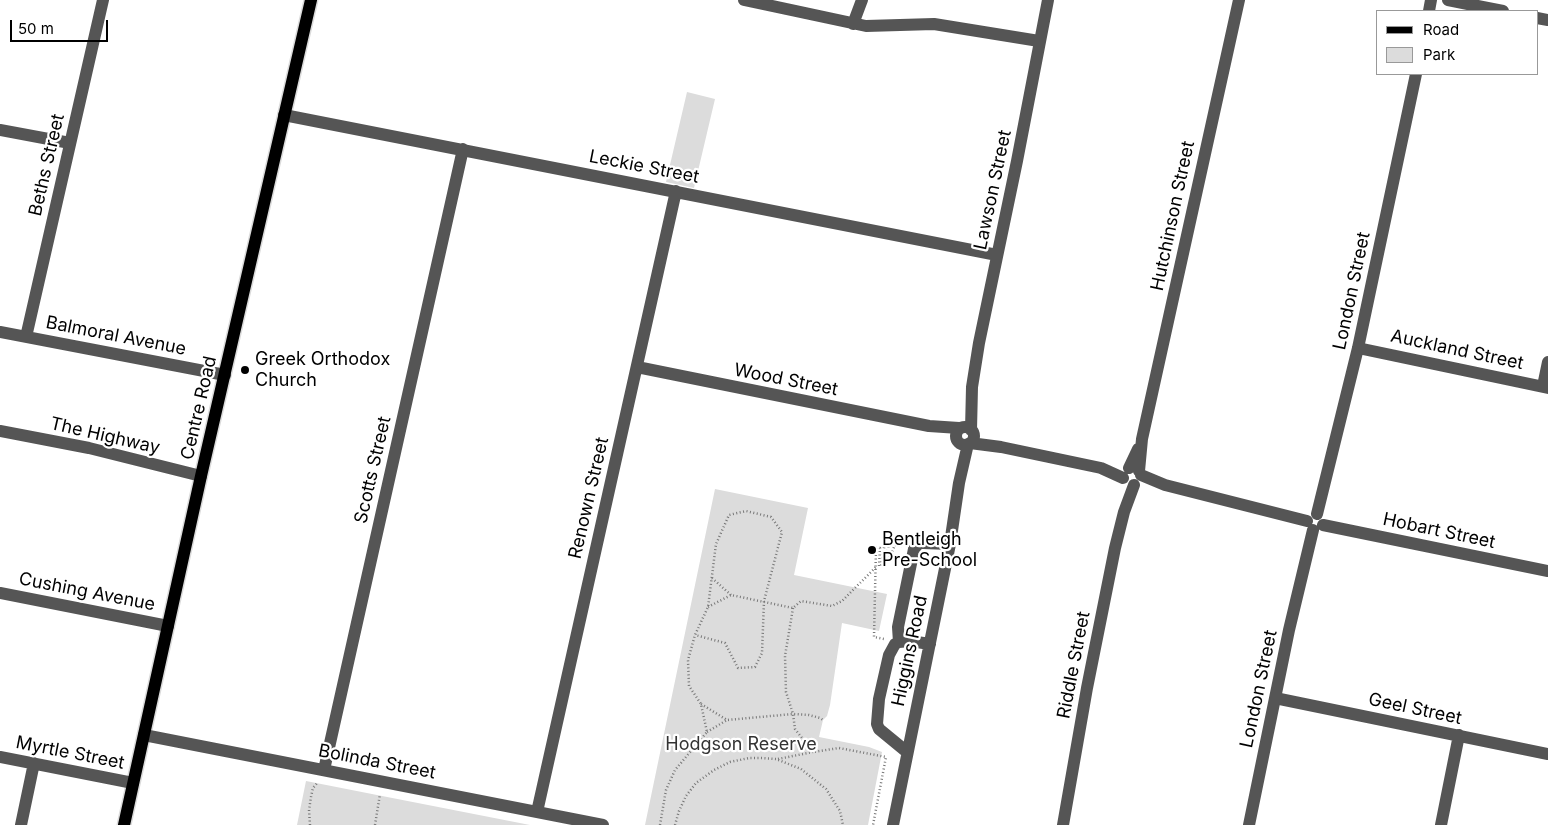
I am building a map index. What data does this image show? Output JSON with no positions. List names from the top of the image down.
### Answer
{
  "streets": {
    "main road": ["Centre Road"],
    "street": [
      "Beths Street",
      "Leckie Street",
      "Lawson Street",
      "Hutchinson Street",
      "London Street",
      "Balmoral Avenue",
      "Auckland Street",
      "Wood Street",
      "The Highway",
      "Scotts Street",
      "Renown Street",
      "Hobart Street",
      "Cushing Avenue",
      "Higgins Road",
      "Riddle Street",
      "Geel Street",
      "Myrtle Street",
      "Bolinda Street"
    ]
  },
  "crossings": [
    ["Beths Street", "Balmoral Avenue"],
    ["Leckie Street", "Lawson Street"],
    ["Leckie Street", "Centre Road"],
    ["Leckie Street", "Scotts Street"],
    ["Leckie Street", "Renown Street"],
    ["Lawson Street", "Wood Street"],
    ["Lawson Street", "Hobart Street"],
    ["Lawson Street", "Higgins Road"],
    ["Hutchinson Street", "Hobart Street"],
    ["Hutchinson Street", "Riddle Street"],
    ["London Street", "Auckland Street"],
    ["London Street", "Hobart Street"],
    ["London Street", "Geel Street"],
    ["Balmoral Avenue", "Centre Road"],
    ["Wood Street", "Renown Street"],
    ["Wood Street", "Hobart Street"],
    ["Wood Street", "Higgins Road"],
    ["Centre Road", "The Highway"],
    ["Centre Road", "Cushing Avenue"],
    ["Centre Road", "Myrtle Street"],
    ["Centre Road", "Bolinda Street"],
    ["Scotts Street", "Bolinda Street"],
    ["Renown Street", "Bolinda Street"],
    ["Hobart Street", "Higgins Road"],
    ["Hobart Street", "Riddle Street"]
  ],
  "parks": ["Hodgson Reserve"],
  "places": ["Greek Orthodox Church", "Bentleigh Pre-School"],
  "legend": ["Road", "Park"],
  "scale_bar": "50 m"
}
